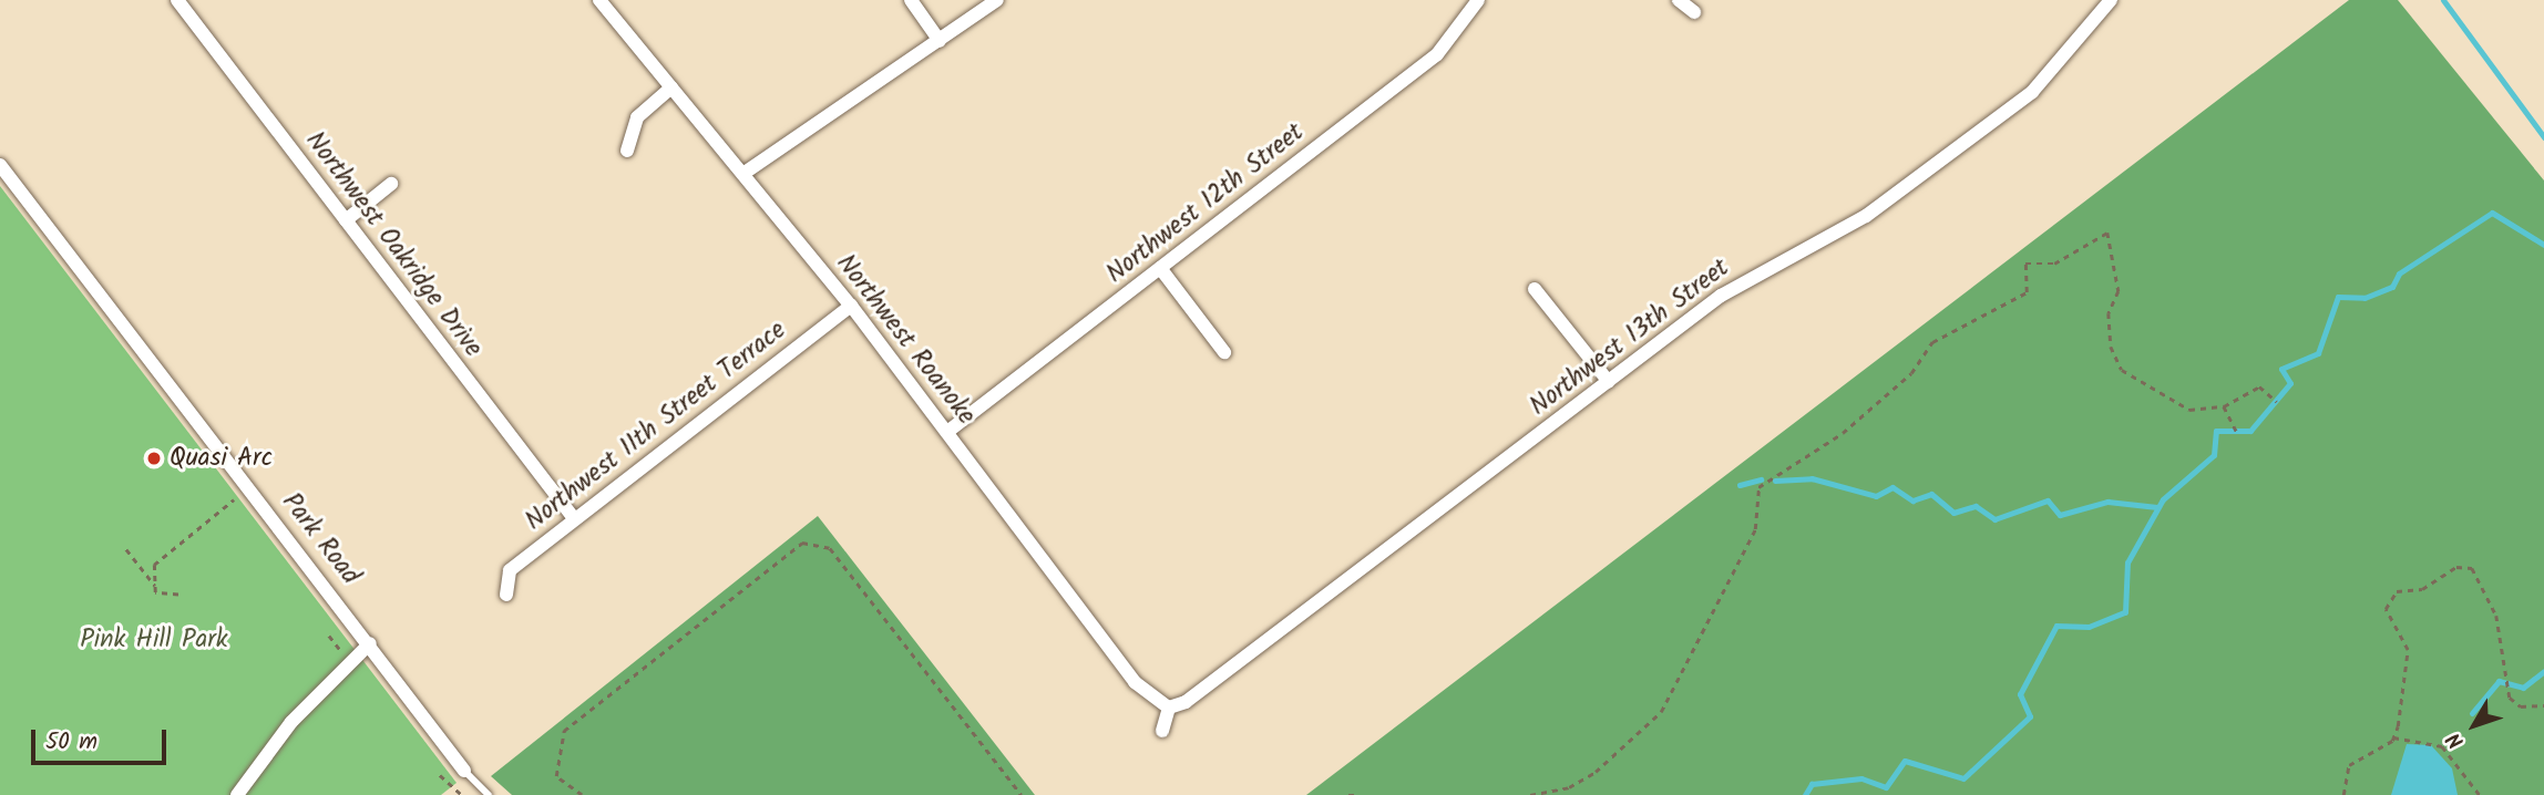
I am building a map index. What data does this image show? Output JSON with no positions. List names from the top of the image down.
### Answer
{
  "streets": {
    "street": [
      "Northwest 12th Street",
      "Northwest Oakridge Drive",
      "Northwest 13th Street",
      "Northwest Roanoke",
      "Northwest 11th Street Terrace",
      "Park Road"
    ]
  },
  "crossings": [
    ["Northwest 12th Street", "Northwest Roanoke"],
    ["Northwest Oakridge Drive", "Northwest 11th Street Terrace"],
    ["Northwest 13th Street", "Northwest Roanoke"],
    ["Northwest Roanoke", "Northwest 11th Street Terrace"]
  ],
  "parks": ["Pink Hill Park"],
  "places": ["Quasi Arc"],
  "scale_bar": "50 m",
  "north": "bottom left"
}
